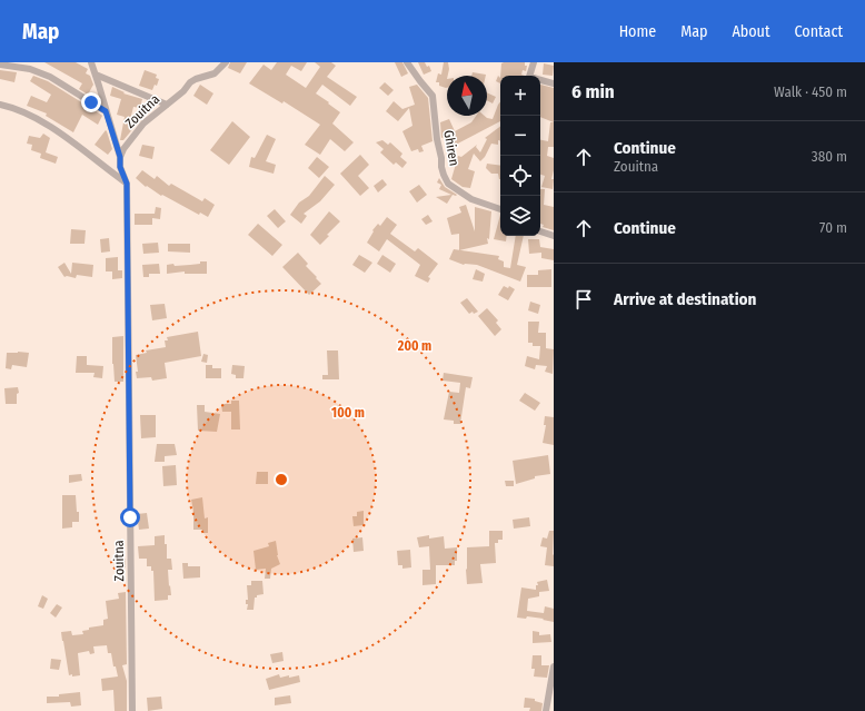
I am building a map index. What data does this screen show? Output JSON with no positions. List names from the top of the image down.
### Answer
{
  "streets": {
    "street": ["Zouitna", "Ghiren"]
  },
  "north": "top",
  "page": {
    "header": "Map",
    "nav": [
      "Home",
      "Map",
      "About",
      "Contact"
    ],
    "heading": ["6 min", "Walk · 450 m"],
    "map_buttons": ["+", "−"],
    "list": [
      ["Continue", "Zouitna", "380 m"],
      ["Continue", "70 m"],
      "Arrive at destination"
    ]
  },
  "rings": ["200 m", "100 m"]
}
